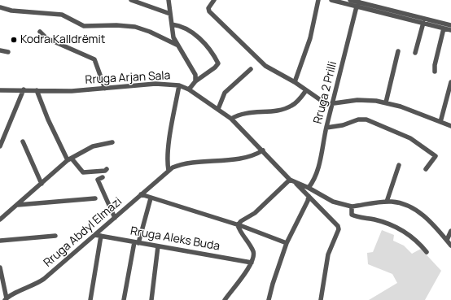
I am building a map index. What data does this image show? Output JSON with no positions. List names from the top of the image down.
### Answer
{
  "streets": {
    "street": [
      "Rruga Arjan Sala",
      "Rruga 2 Prilli",
      "Rruga Abdyl Elmazi",
      "Rruga Aleks Buda"
    ]
  },
  "crossings": [
    ["Rruga Arjan Sala", "Rruga 2 Prilli"],
    ["Rruga Abdyl Elmazi", "Rruga Aleks Buda"]
  ],
  "places": ["Kodra Kalldrëmit"]
}
